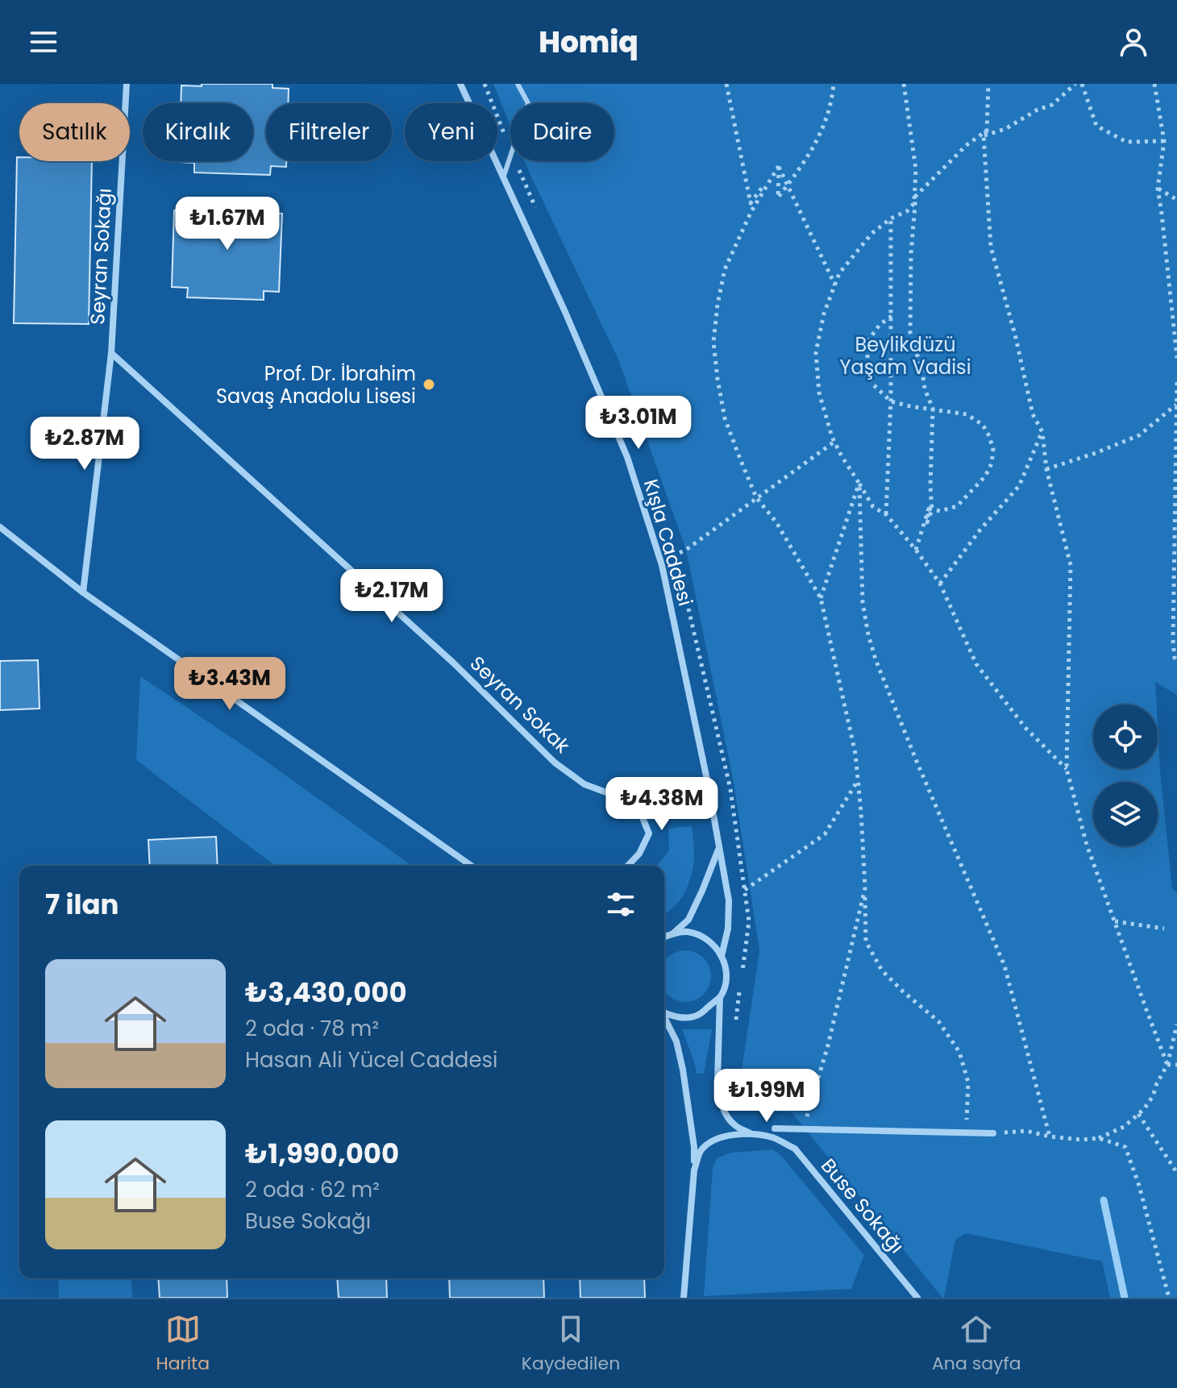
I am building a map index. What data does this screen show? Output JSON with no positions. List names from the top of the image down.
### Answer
{
  "streets": {
    "street": [
      "Seyran Sokağı",
      "Kışla Caddesi",
      "Seyran Sokak",
      "Buse Sokağı"
    ]
  },
  "crossings": [
    ["Seyran Sokağı", "Seyran Sokak"],
    ["Kışla Caddesi", "Seyran Sokak"],
    ["Kışla Caddesi", "Buse Sokağı"]
  ],
  "parks": ["Beylikdüzü Yaşam Vadisi"],
  "places": ["Prof. Dr. İbrahim Savaş Anadolu Lisesi"],
  "page": {
    "header": "Homiq",
    "chip": [
      "Satılık",
      "Kiralık",
      "Filtreler",
      "Yeni",
      "Daire"
    ],
    "price": [
      "₺1.67M",
      "₺3.01M",
      "₺2.87M",
      "₺2.17M",
      "₺3.43M",
      "₺4.38M",
      "₺1.99M"
    ],
    "heading": "7 ilan",
    "list": [
      {
        "name": "₺3,430,000",
        "note": "2 oda · 78 m² · Hasan Ali Yücel Caddesi"
      },
      {
        "name": "₺1,990,000",
        "note": "2 oda · 62 m² · Buse Sokağı"
      }
    ],
    "tabs": ["Harita", "Kaydedilen", "Ana sayfa"]
  }
}
